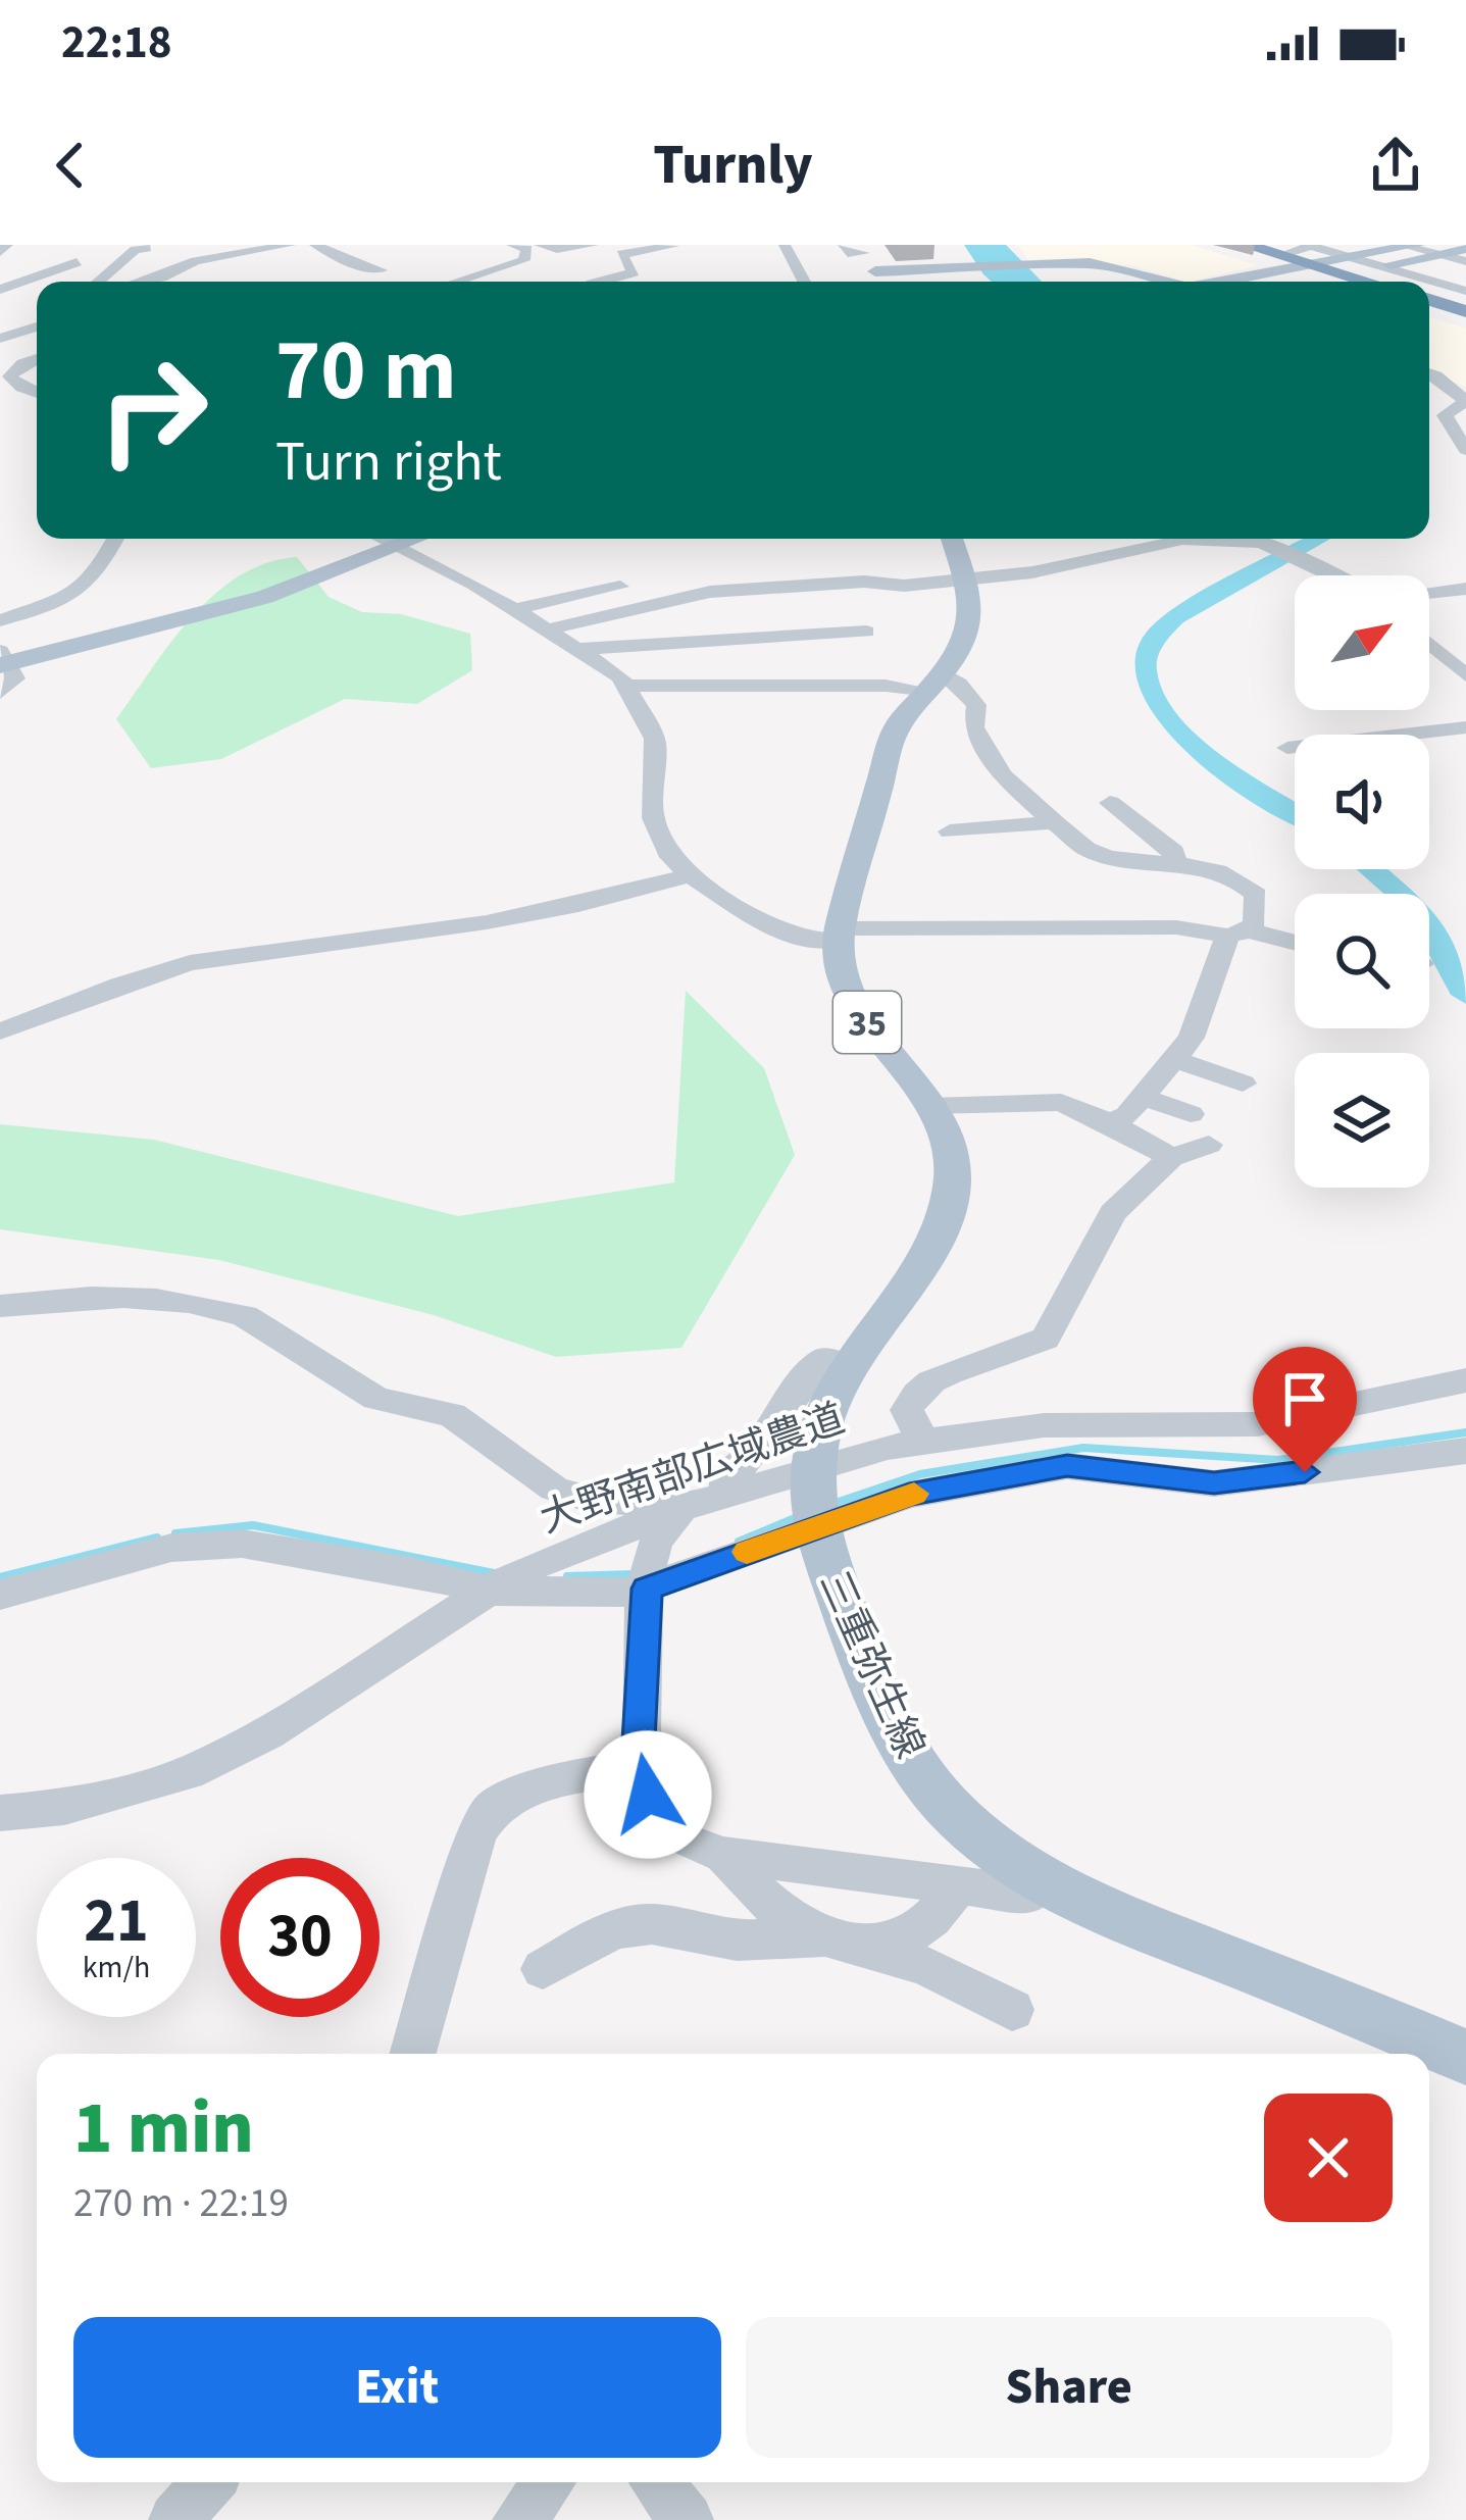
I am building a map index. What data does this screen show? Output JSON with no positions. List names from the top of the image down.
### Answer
{
  "streets": {
    "main road": ["35", "三重弥生線"],
    "street": ["大野南部広域農道"]
  },
  "crossings": [
    ["35", "大野南部広域農道"],
    ["35", "三重弥生線"],
    ["大野南部広域農道", "三重弥生線"]
  ],
  "north": "top right",
  "page": {
    "status": "22:18",
    "header": "Turnly",
    "turn": ["70 m", "Turn right"],
    "speed": "21 km/h",
    "limit": "30",
    "heading": ["1 min", "270 m · 22:19"],
    "buttons": ["Exit", "Share"]
  }
}
